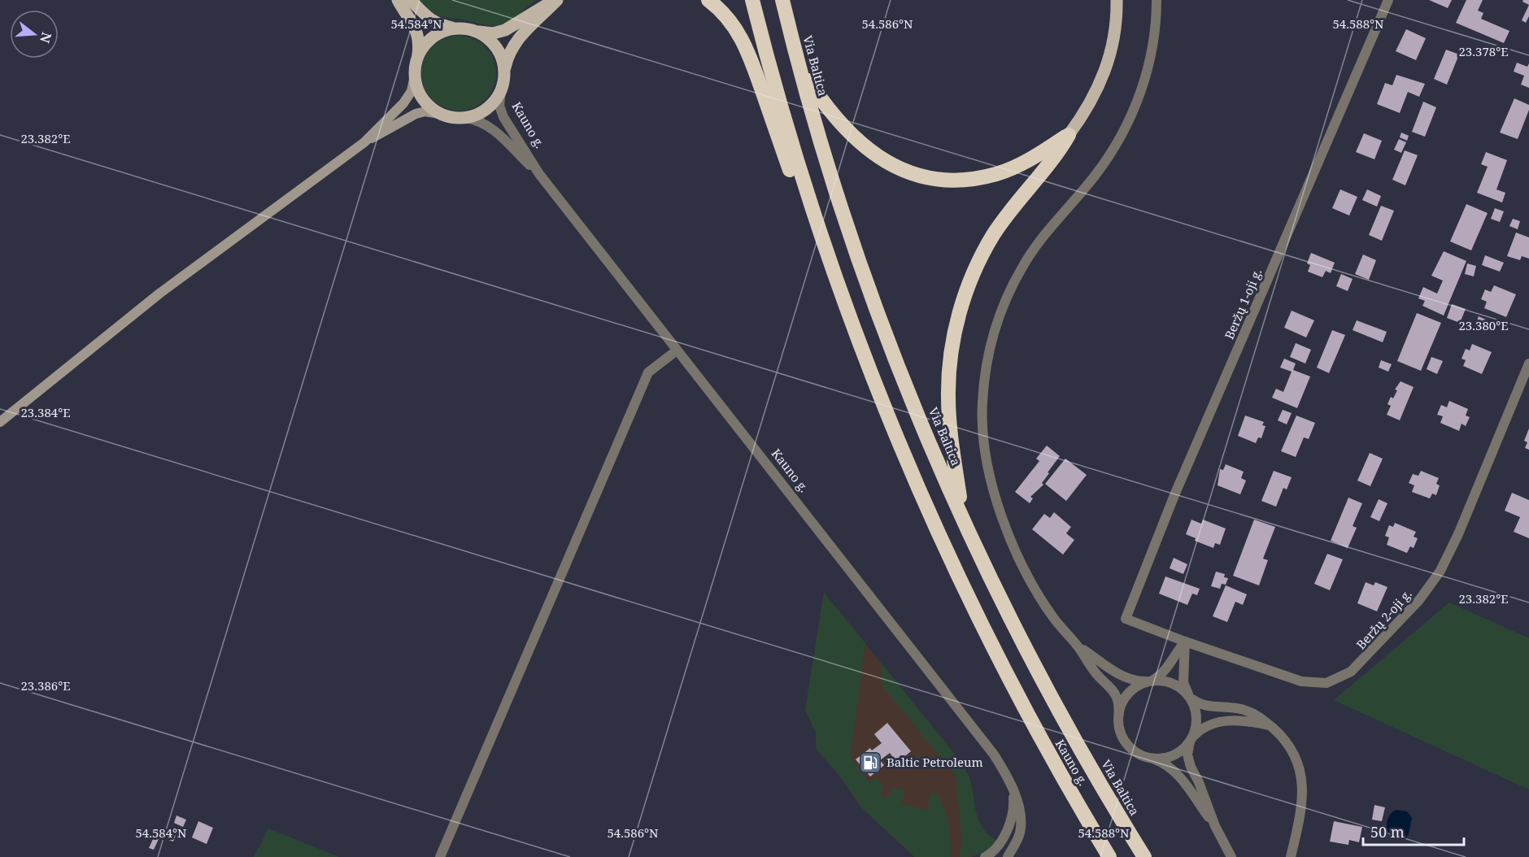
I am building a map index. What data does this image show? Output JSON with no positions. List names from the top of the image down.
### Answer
{
  "streets": {
    "highway": ["Via Baltica", "Kauno g."],
    "street": ["Beržų 1-oji g.", "Beržų 2-oji g."]
  },
  "crossings": [
    ["Beržų 1-oji g.", "Beržų 2-oji g."]
  ],
  "places": {
    "fuel station": ["Baltic Petroleum"]
  },
  "scale_bar": "50 m",
  "north": "right",
  "coordinates": [
    "54.584°N",
    "54.586°N",
    "54.588°N",
    "23.378°E",
    "23.382°E",
    "23.380°E",
    "23.384°E",
    "23.386°E"
  ]
}
